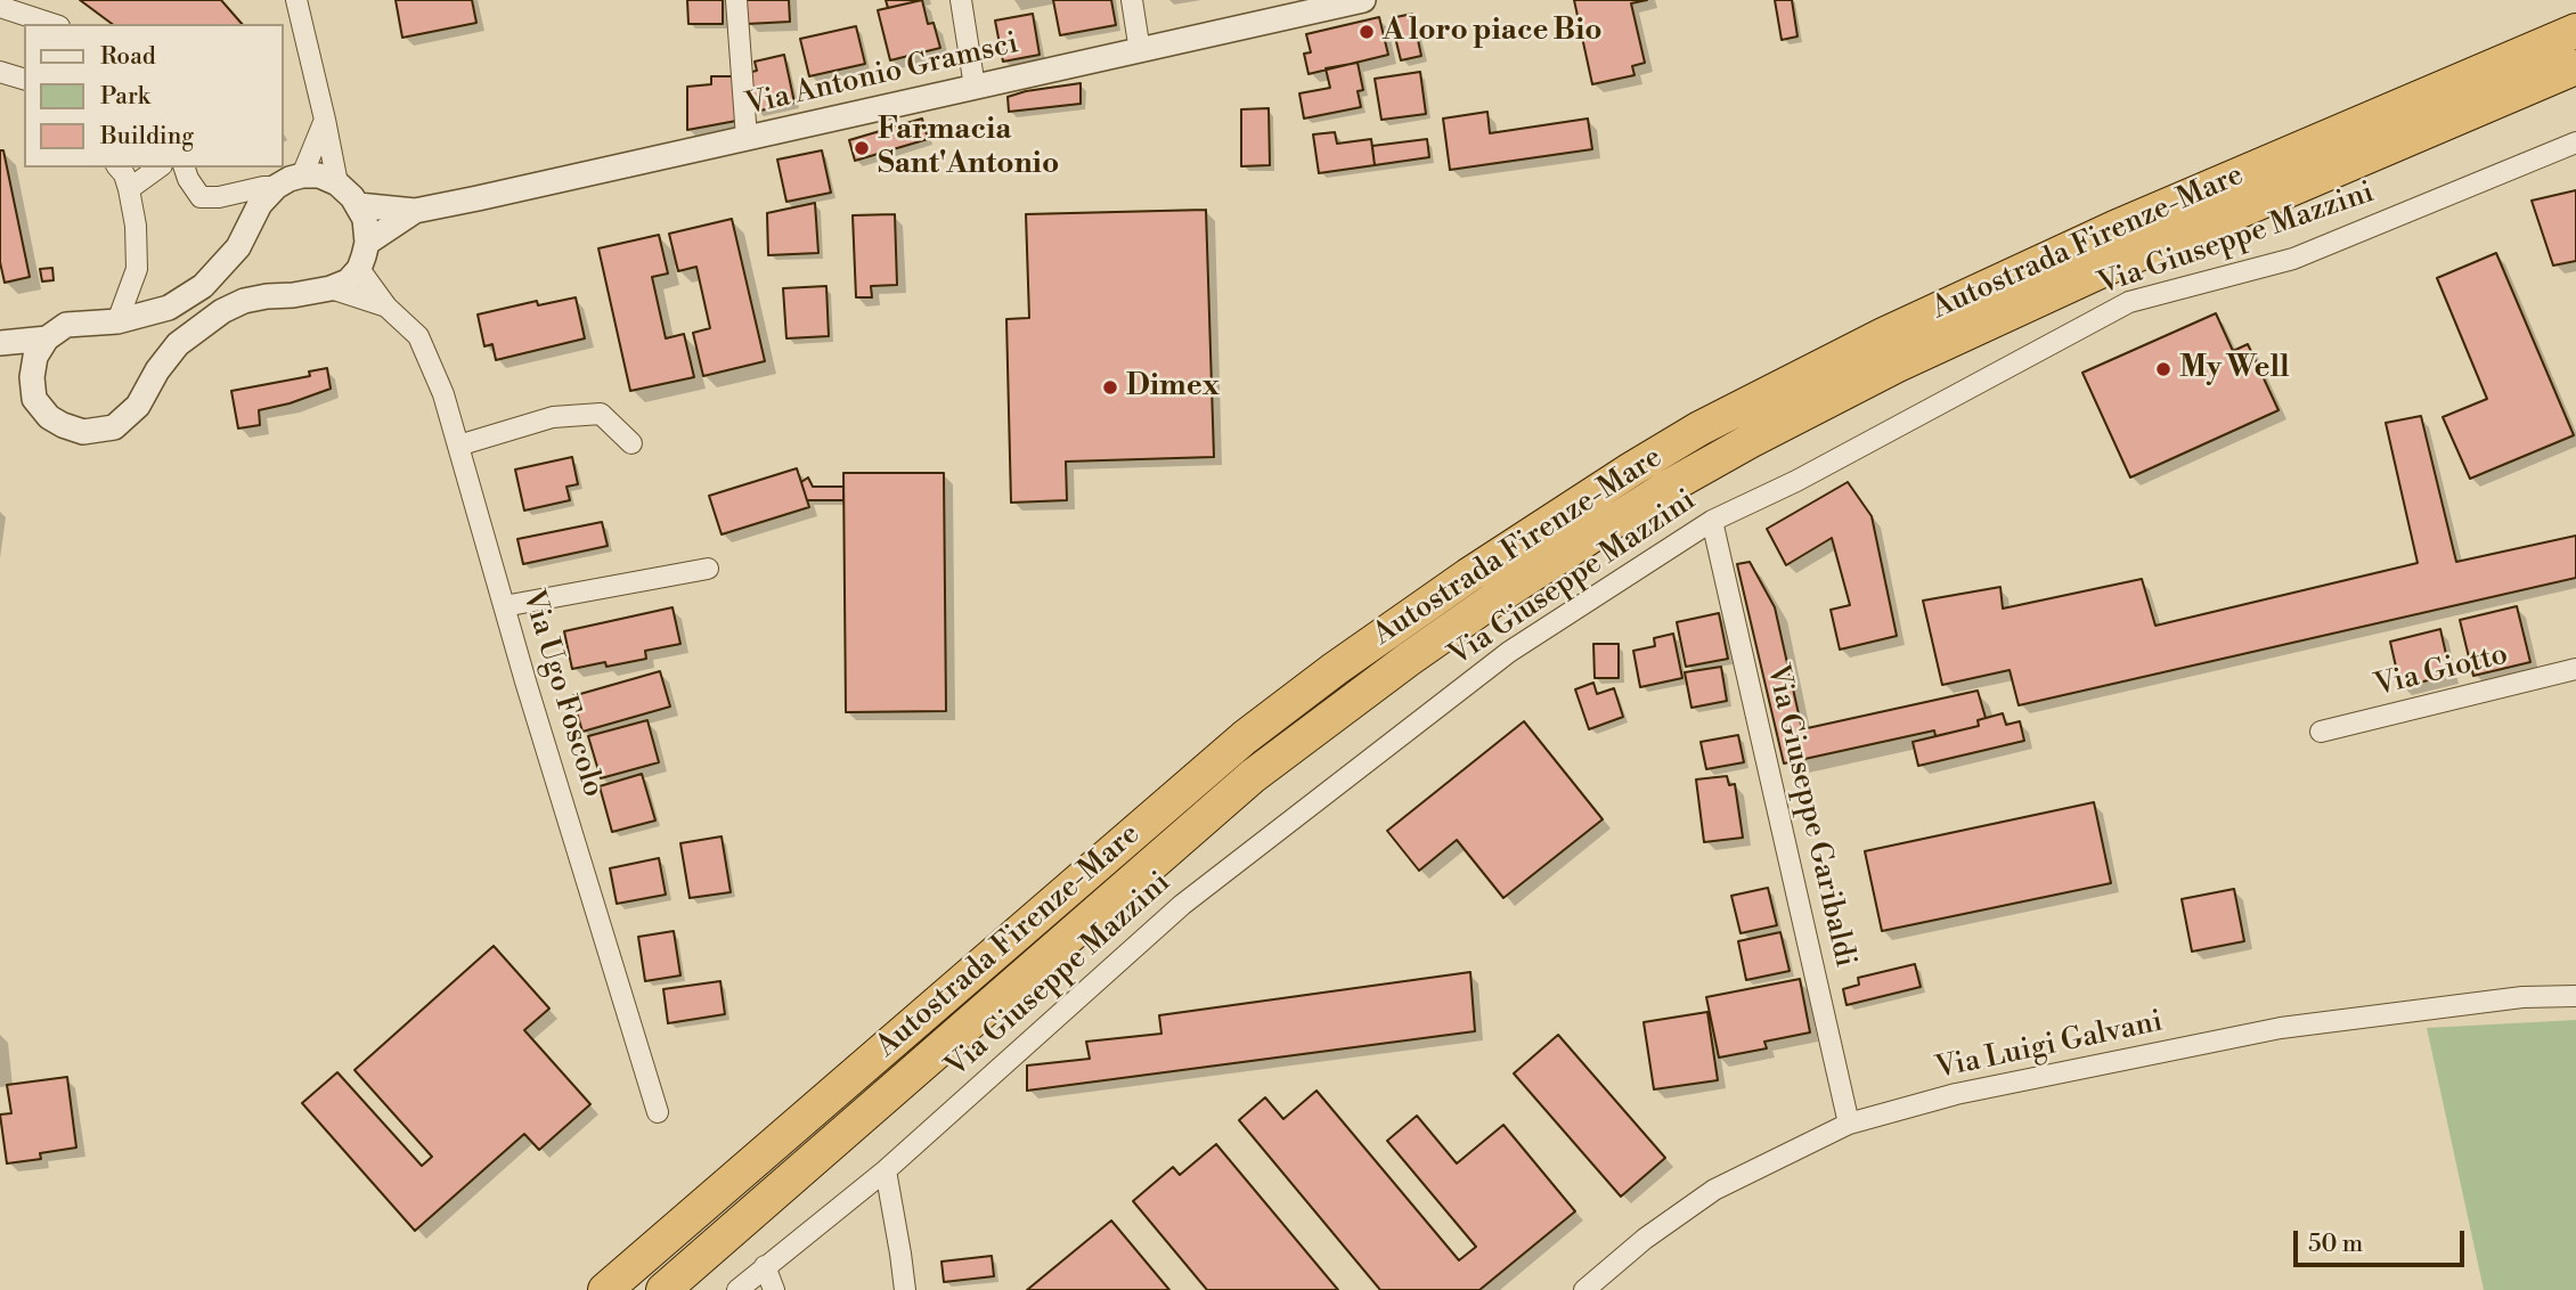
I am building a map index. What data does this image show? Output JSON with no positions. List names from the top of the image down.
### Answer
{
  "streets": {
    "highway": ["Autostrada Firenze-Mare"],
    "street": [
      "Via Antonio Gramsci",
      "Via Giuseppe Mazzini",
      "Via Giotto",
      "Via Ugo Foscolo",
      "Via Giuseppe Garibaldi",
      "Via Luigi Galvani"
    ]
  },
  "crossings": [
    ["Via Giuseppe Mazzini", "Via Giuseppe Garibaldi"],
    ["Via Giuseppe Garibaldi", "Via Luigi Galvani"]
  ],
  "places": [
    "A loro piace Bio",
    "Farmacia Sant'Antonio",
    "My Well",
    "Dimex"
  ],
  "legend": ["Road", "Park", "Building"],
  "scale_bar": "50 m"
}
